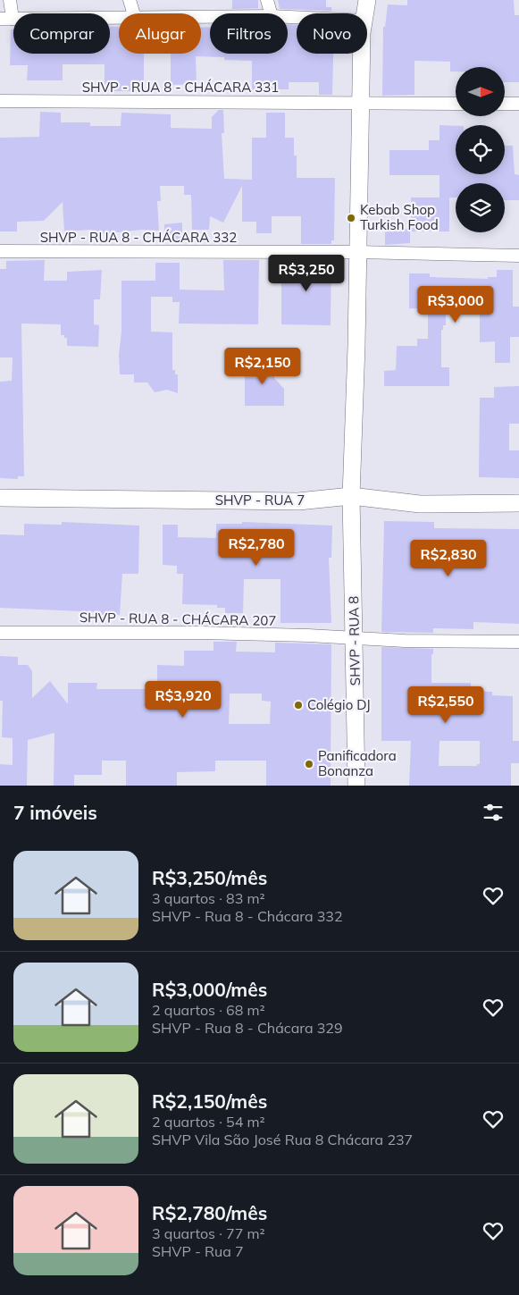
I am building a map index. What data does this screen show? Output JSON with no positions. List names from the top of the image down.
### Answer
{
  "streets": {
    "street": [
      "SHVP - RUA 8 - CHÁCARA 331",
      "SHVP - RUA 8 - CHÁCARA 332",
      "SHVP - RUA 7",
      "SHVP - RUA 8 - CHÁCARA 207",
      "SHVP - RUA 8"
    ]
  },
  "crossings": [
    ["SHVP - RUA 8 - CHÁCARA 331", "SHVP - RUA 8"],
    ["SHVP - RUA 8 - CHÁCARA 332", "SHVP - RUA 8"],
    ["SHVP - RUA 7", "SHVP - RUA 8"],
    ["SHVP - RUA 8 - CHÁCARA 207", "SHVP - RUA 8"]
  ],
  "places": ["Kebab Shop Turkish Food", "Colégio DJ", "Panificadora Bonanza"],
  "north": "right",
  "page": {
    "chip": [
      "Comprar",
      "Alugar",
      "Filtros",
      "Novo"
    ],
    "price": [
      "R$3,250",
      "R$3,000",
      "R$2,150",
      "R$2,780",
      "R$2,830",
      "R$3,920",
      "R$2,550"
    ],
    "heading": "7 imóveis",
    "list": [
      {
        "name": "R$3,250/mês",
        "note": "3 quartos · 83 m² · SHVP - Rua 8 - Chácara 332"
      },
      {
        "name": "R$3,000/mês",
        "note": "2 quartos · 68 m² · SHVP - Rua 8 - Chácara 329"
      },
      {
        "name": "R$2,150/mês",
        "note": "2 quartos · 54 m² · SHVP Vila São José Rua 8 Chácara 237"
      },
      {
        "name": "R$2,780/mês",
        "note": "3 quartos · 77 m² · SHVP - Rua 7"
      }
    ]
  }
}
